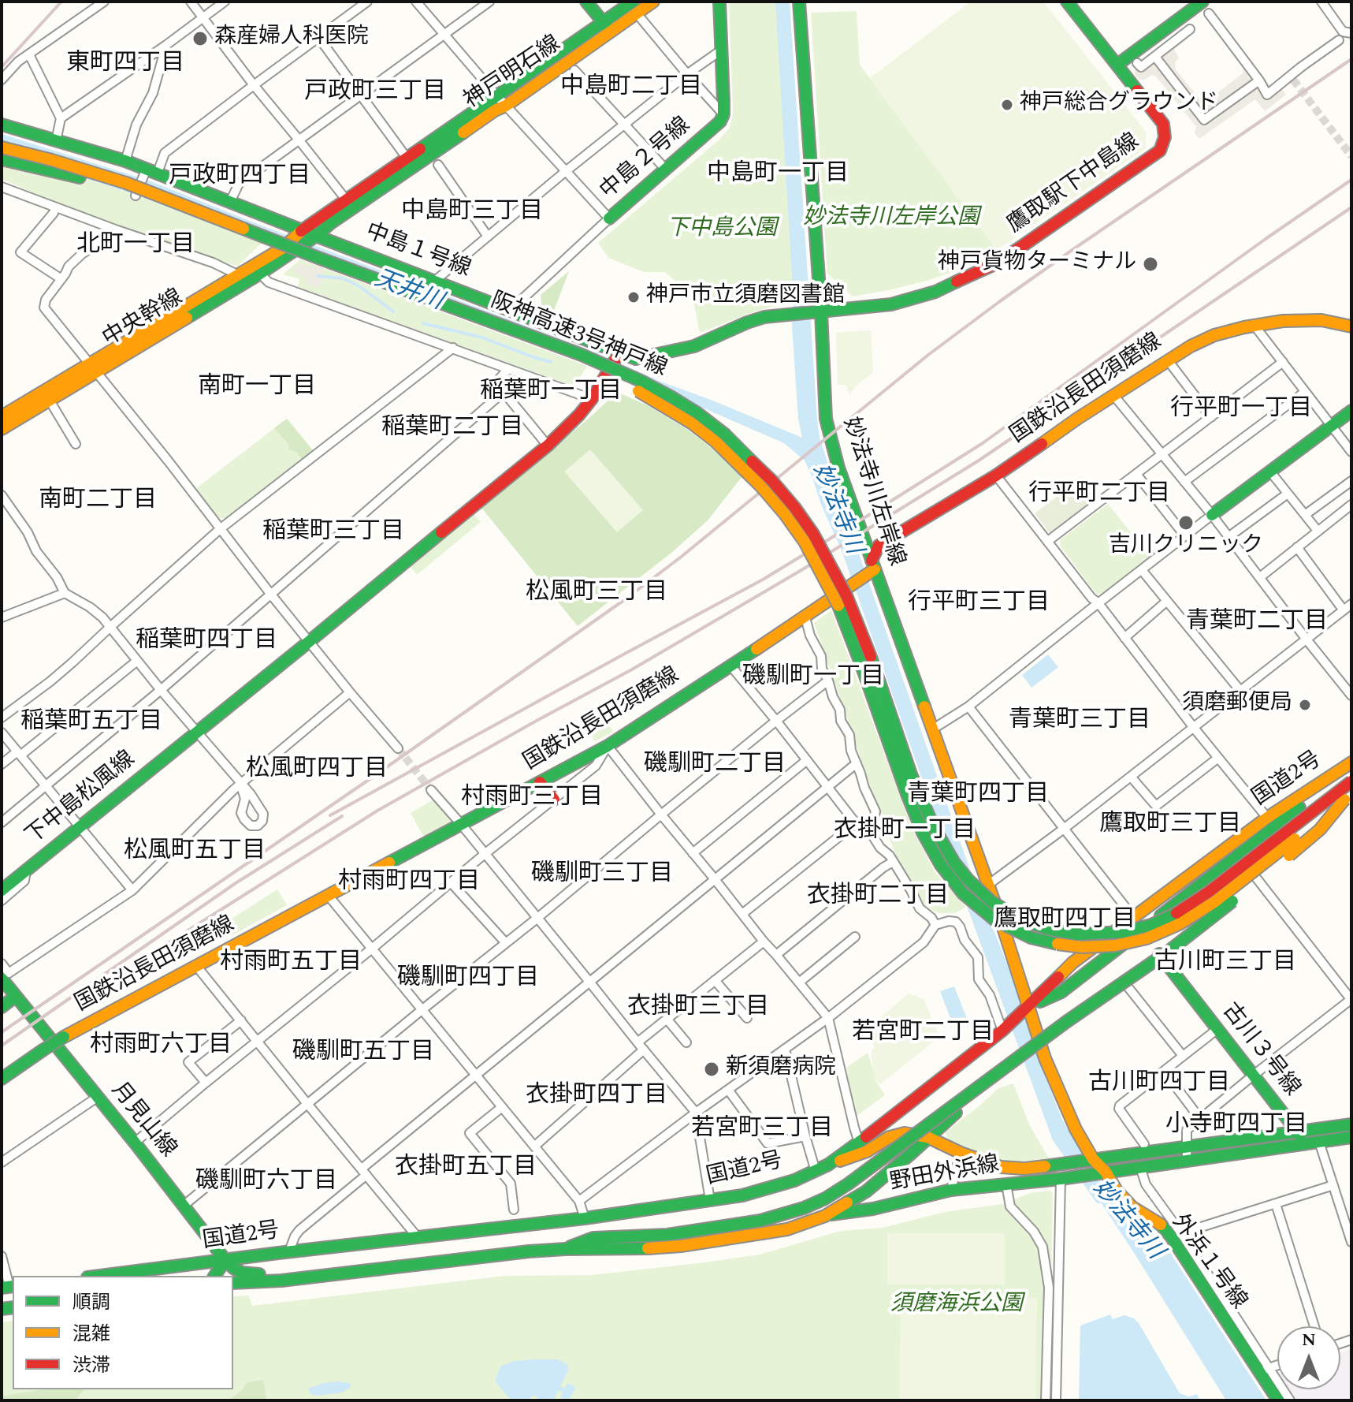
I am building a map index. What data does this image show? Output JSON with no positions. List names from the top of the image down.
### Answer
{
  "streets": {
    "main road": [
      "神戸明石線",
      "中島２号線",
      "鷹取駅下中島線",
      "中島１号線",
      "中央幹線",
      "阪神高速3号神戸線",
      "国鉄沿長田須磨線",
      "妙法寺川左岸線",
      "国道2号",
      "下中島松風線",
      "古川３号線",
      "月見山線",
      "野田外浜線",
      "外浜１号線"
    ]
  },
  "crossings": [
    ["神戸明石線", "中島１号線"],
    ["神戸明石線", "中央幹線"],
    ["中島２号線", "中島１号線"],
    ["鷹取駅下中島線", "中島１号線"],
    ["鷹取駅下中島線", "妙法寺川左岸線"],
    ["中島１号線", "下中島松風線"],
    ["阪神高速3号神戸線", "国道2号"],
    ["国鉄沿長田須磨線", "妙法寺川左岸線"],
    ["妙法寺川左岸線", "国道2号"],
    ["妙法寺川左岸線", "野田外浜線"],
    ["妙法寺川左岸線", "外浜１号線"],
    ["国道2号", "古川３号線"],
    ["国道2号", "月見山線"],
    ["国道2号", "野田外浜線"],
    ["野田外浜線", "外浜１号線"]
  ],
  "districts": [
    "東町四丁目",
    "中島町二丁目",
    "戸政町三丁目",
    "中島町一丁目",
    "戸政町四丁目",
    "中島町三丁目",
    "北町一丁目",
    "南町一丁目",
    "稲葉町一丁目",
    "行平町一丁目",
    "稲葉町二丁目",
    "行平町二丁目",
    "南町二丁目",
    "稲葉町三丁目",
    "松風町三丁目",
    "行平町三丁目",
    "青葉町二丁目",
    "稲葉町四丁目",
    "磯馴町一丁目",
    "青葉町三丁目",
    "稲葉町五丁目",
    "磯馴町二丁目",
    "松風町四丁目",
    "青葉町四丁目",
    "村雨町三丁目",
    "鷹取町三丁目",
    "衣掛町一丁目",
    "松風町五丁目",
    "磯馴町三丁目",
    "村雨町四丁目",
    "衣掛町二丁目",
    "鷹取町四丁目",
    "村雨町五丁目",
    "古川町三丁目",
    "磯馴町四丁目",
    "衣掛町三丁目",
    "若宮町二丁目",
    "村雨町六丁目",
    "磯馴町五丁目",
    "古川町四丁目",
    "衣掛町四丁目",
    "小寺町四丁目",
    "若宮町三丁目",
    "衣掛町五丁目",
    "磯馴町六丁目"
  ],
  "water": ["天井川", "妙法寺川"],
  "parks": ["妙法寺川左岸公園", "下中島公園", "須磨海浜公園"],
  "places": [
    "森産婦人科医院",
    "神戸総合グラウンド",
    "神戸貨物ターミナル",
    "神戸市立須磨図書館",
    "吉川クリニック",
    "須磨郵便局",
    "新須磨病院"
  ],
  "legend": ["順調", "混雑", "渋滞"],
  "north": "top"
}
